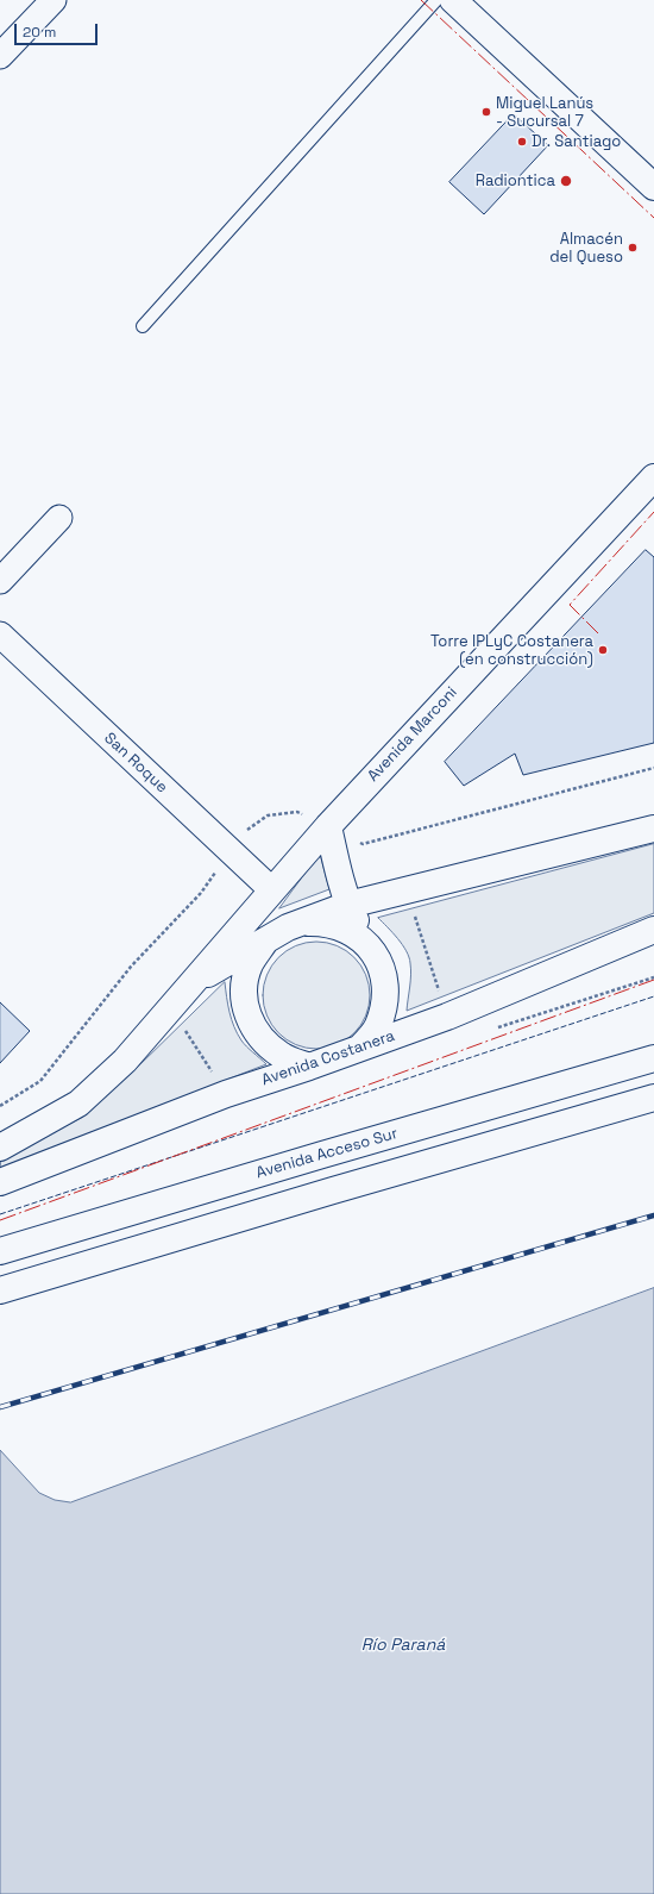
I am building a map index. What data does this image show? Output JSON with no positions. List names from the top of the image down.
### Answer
{
  "streets": {
    "main road": ["Avenida Marconi", "Avenida Costanera", "Avenida Acceso Sur"],
    "street": ["San Roque"]
  },
  "crossings": [
    ["Avenida Marconi", "San Roque"]
  ],
  "water": ["Río Paraná"],
  "places": [
    "Miguel Lanús - Sucursal 7",
    "Dr. Santiago",
    "Radiontica",
    "Almacén del Queso",
    "Torre IPLyC Costanera (en construcción)"
  ],
  "scale_bar": "20 m"
}
